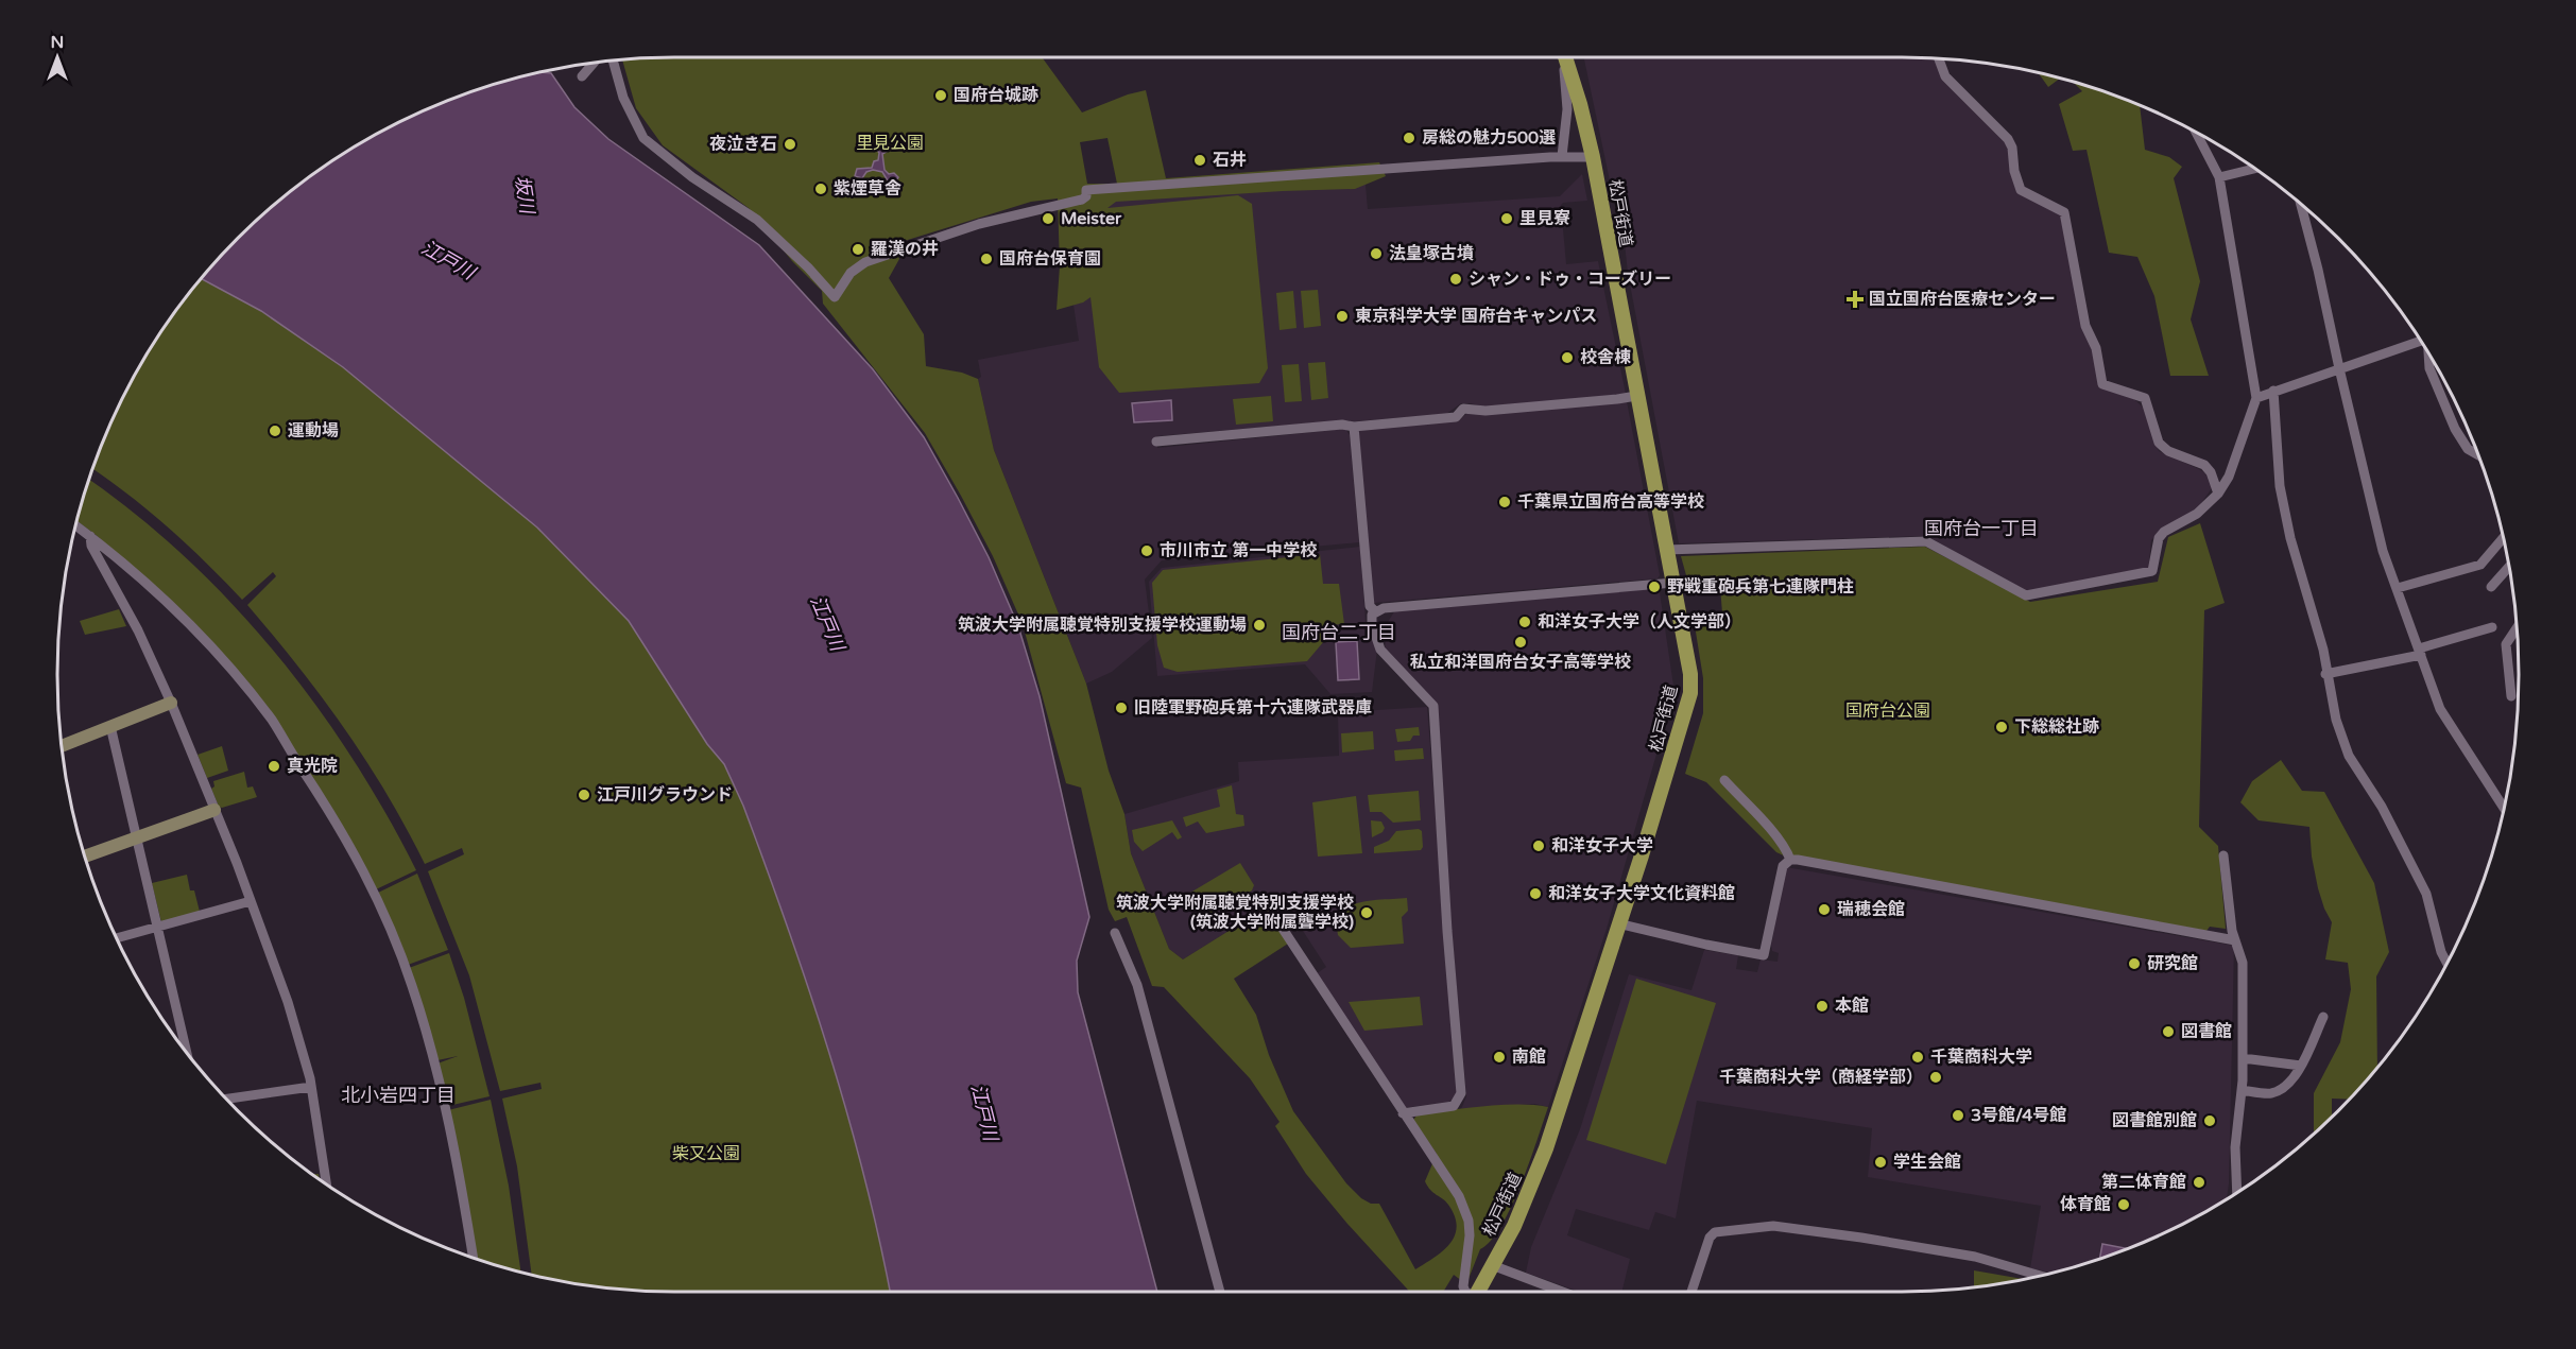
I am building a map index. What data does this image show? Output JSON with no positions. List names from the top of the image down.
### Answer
{
  "streets": {
    "main road": ["松戸街道"]
  },
  "districts": ["国府台一丁目", "国府台二丁目", "北小岩四丁目"],
  "water": ["坂川", "江戸川"],
  "parks": ["里見公園", "国府台公園", "柴又公園"],
  "places": {
    "other": [
      "国府台城跡",
      "房総の魅力500選",
      "夜泣き石",
      "石井",
      "紫煙草舎",
      "Meister",
      "里見寮",
      "羅漢の井",
      "法皇塚古墳",
      "国府台保育園",
      "シャン・ドゥ・コーズリー",
      "東京科学大学 国府台キャンパス",
      "校舎棟",
      "運動場",
      "千葉県立国府台高等学校",
      "市川市立 第一中学校",
      "野戦重砲兵第七連隊門柱",
      "和洋女子大学（人文学部）",
      "筑波大学附属聴覚特別支援学校運動場",
      "私立和洋国府台女子高等学校",
      "旧陸軍野砲兵第十六連隊武器庫",
      "下総総社跡",
      "真光院",
      "江戸川グラウンド",
      "和洋女子大学",
      "和洋女子大学文化資料館",
      "瑞穂会館",
      "筑波大学附属聴覚特別支援学校 (筑波大学附属聾学校)",
      "研究館",
      "本館",
      "図書館",
      "南館",
      "千葉商科大学",
      "千葉商科大学（商経学部）",
      "3号館/4号館",
      "図書館別館",
      "学生会館",
      "第二体育館",
      "体育館"
    ],
    "health": ["国立国府台医療センター"]
  },
  "north": "top"
}
